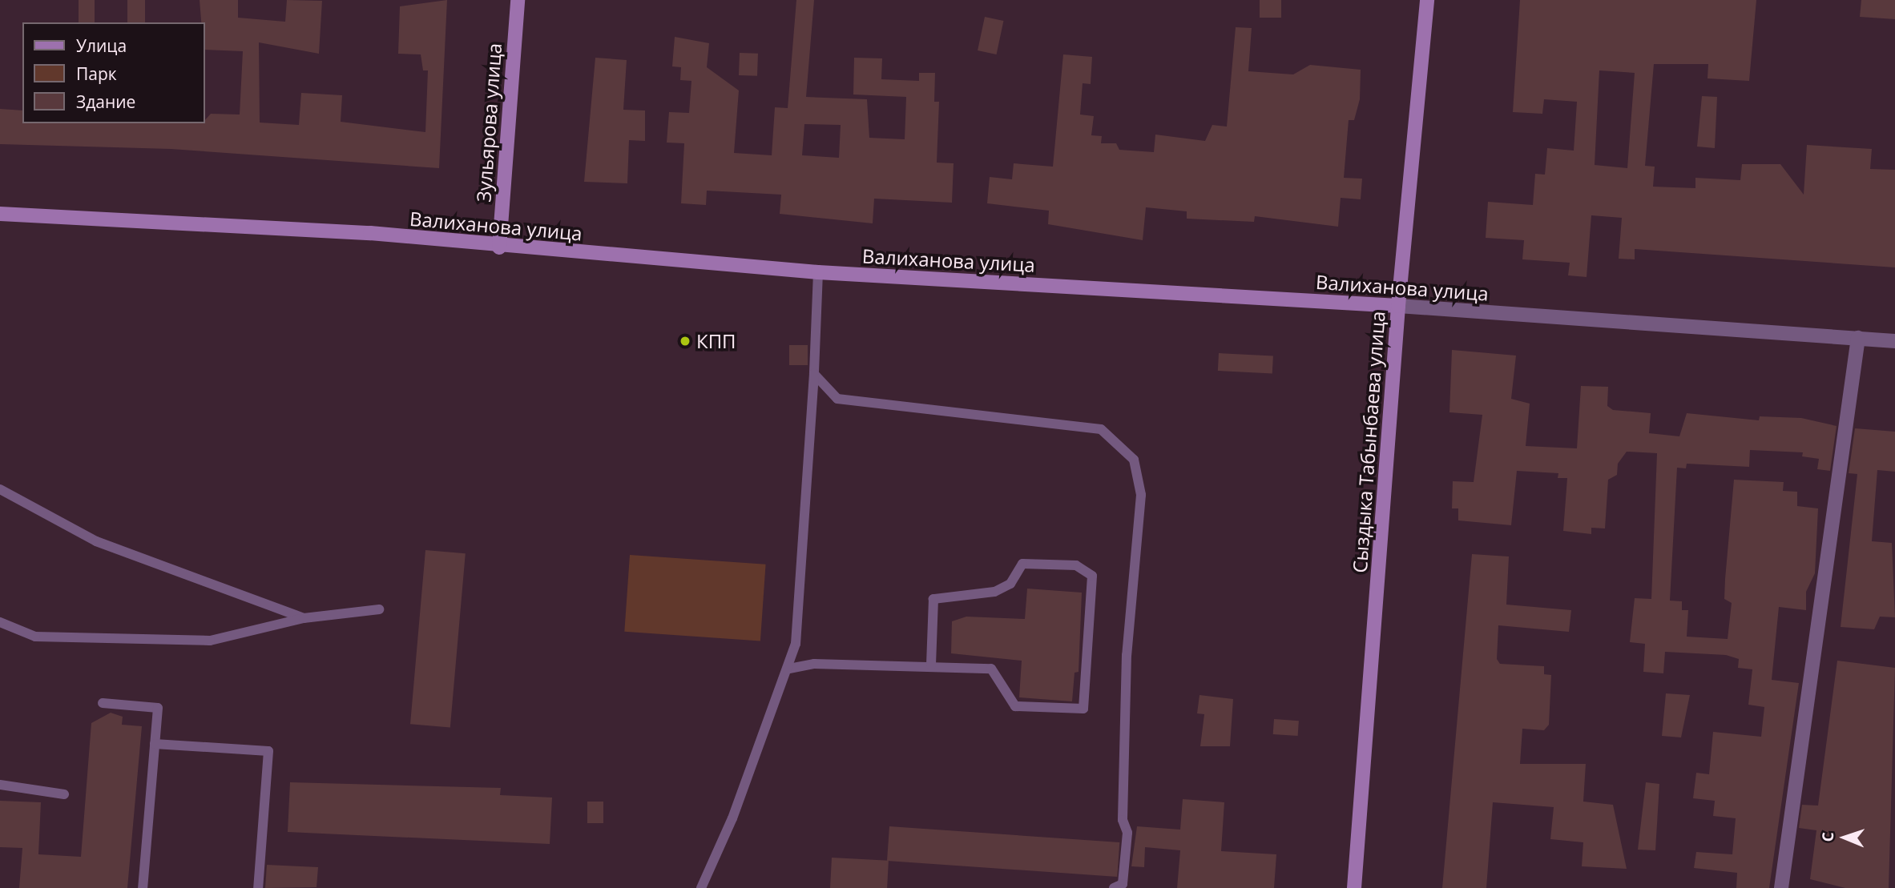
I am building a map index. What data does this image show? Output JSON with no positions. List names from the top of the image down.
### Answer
{
  "streets": {
    "street": ["Зульярова улица", "Валиханова улица", "Сыздыка Табынбаева улица"]
  },
  "crossings": [
    ["Зульярова улица", "Валиханова улица"],
    ["Валиханова улица", "Сыздыка Табынбаева улица"]
  ],
  "places": ["КПП"],
  "legend": ["Улица", "Парк", "Здание"],
  "north": "left"
}
